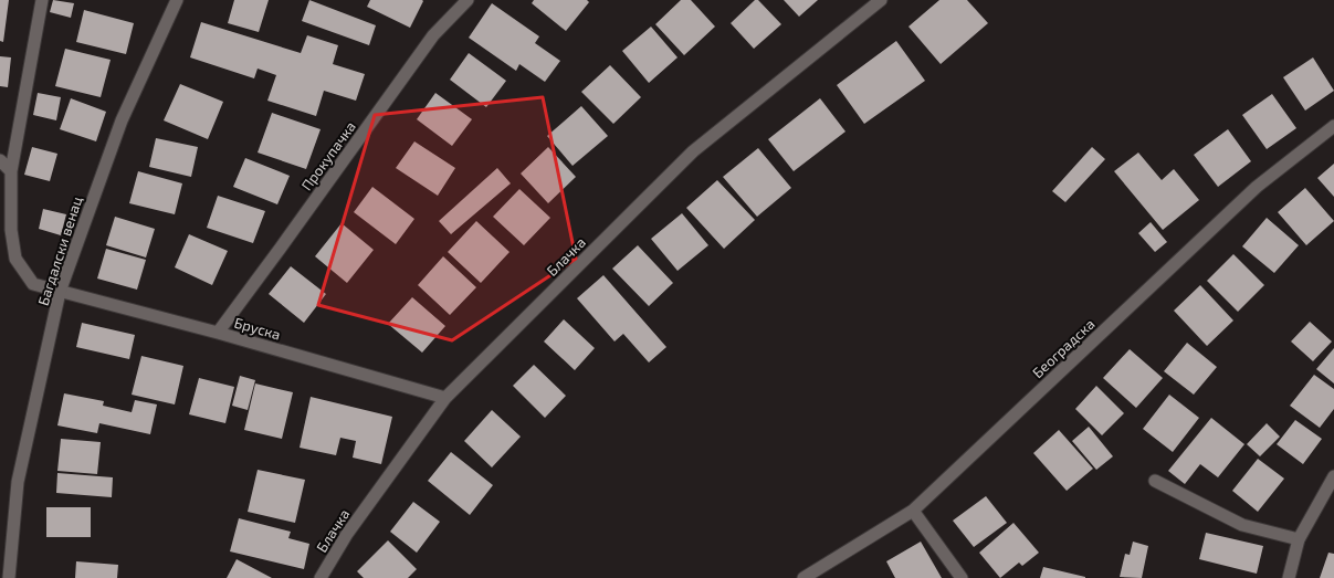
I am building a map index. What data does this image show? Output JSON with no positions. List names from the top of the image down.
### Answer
{
  "streets": {
    "street": [
      "Прокупачка",
      "Багдалски венац",
      "Блачка",
      "Бруска",
      "Београдска"
    ]
  },
  "crossings": [
    ["Прокупачка", "Бруска"],
    ["Багдалски венац", "Бруска"],
    ["Блачка", "Бруска"]
  ]
}
